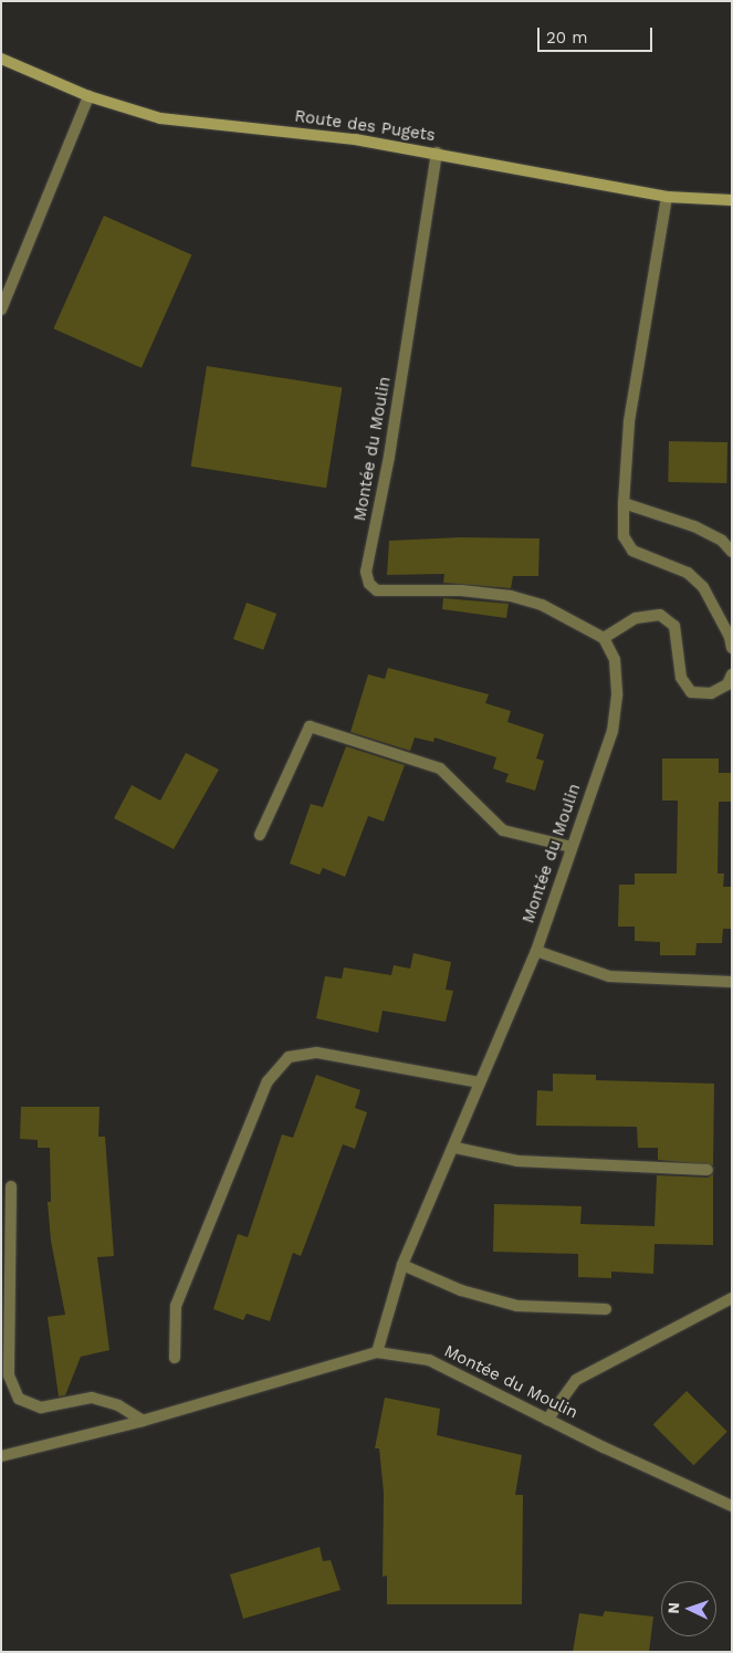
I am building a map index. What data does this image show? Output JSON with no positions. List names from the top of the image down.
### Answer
{
  "streets": {
    "main road": ["Route des Pugets"],
    "street": ["Montée du Moulin"]
  },
  "crossings": [
    ["Route des Pugets", "Montée du Moulin"]
  ],
  "scale_bar": "20 m",
  "north": "left"
}
